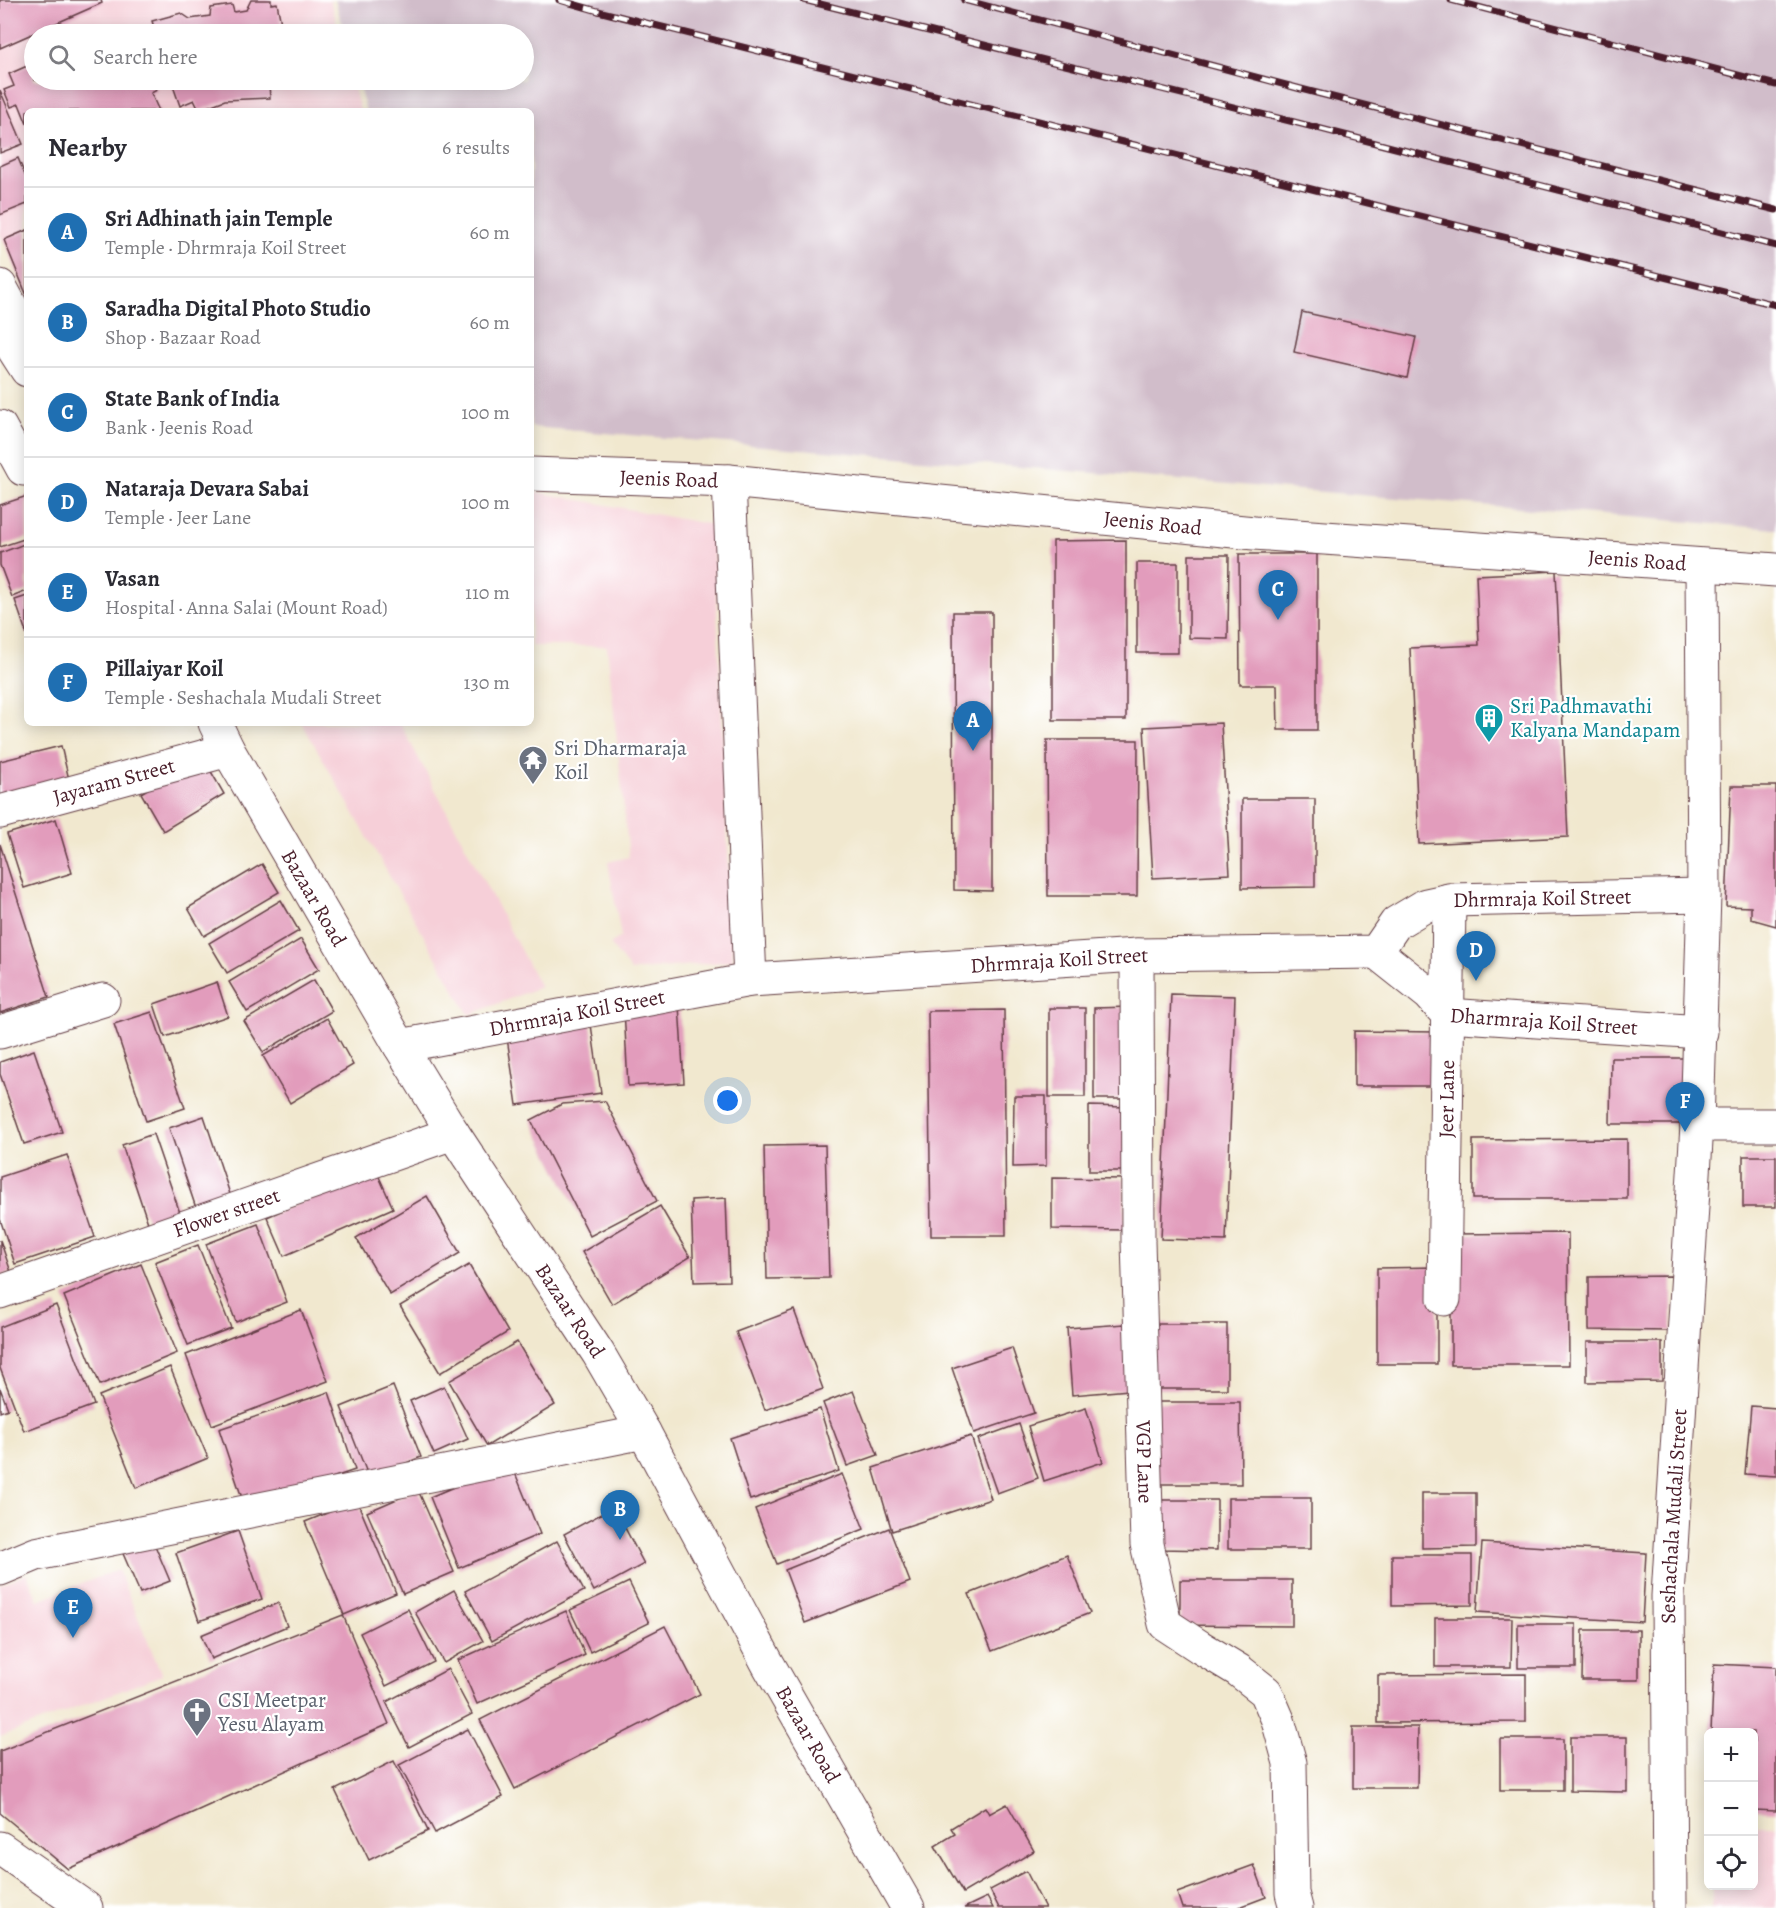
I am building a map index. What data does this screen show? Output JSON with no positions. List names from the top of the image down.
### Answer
{
  "streets": {
    "street": [
      "Jeenis Road",
      "Jayaram Street",
      "Bazaar Road",
      "Dhrmraja Koil Street",
      "Dharmraja Koil Street",
      "Jeer Lane",
      "Flower street",
      "VGP Lane",
      "Seshachala Mudali Street"
    ]
  },
  "crossings": [
    ["Jeenis Road", "Seshachala Mudali Street"],
    ["Jayaram Street", "Bazaar Road"],
    ["Bazaar Road", "Dhrmraja Koil Street"],
    ["Bazaar Road", "Flower street"],
    ["Dhrmraja Koil Street", "Dharmraja Koil Street"],
    ["Dhrmraja Koil Street", "Jeer Lane"],
    ["Dhrmraja Koil Street", "VGP Lane"],
    ["Dhrmraja Koil Street", "Seshachala Mudali Street"],
    ["Dharmraja Koil Street", "Jeer Lane"],
    ["Dharmraja Koil Street", "Seshachala Mudali Street"]
  ],
  "places": {
    "building": ["Sri Padhmavathi Kalyana Mandapam"],
    "temple": ["Sri Dharmaraja Koil"],
    "church": ["CSI Meetpar Yesu Alayam"]
  },
  "page": {
    "search": "Search here",
    "heading": ["Nearby", "6 results"],
    "list": [
      {
        "mark": "A",
        "name": "Sri Adhinath jain Temple",
        "note": "Temple · Dhrmraja Koil Street",
        "value": "60 m"
      },
      {
        "mark": "B",
        "name": "Saradha Digital Photo Studio",
        "note": "Shop · Bazaar Road",
        "value": "60 m"
      },
      {
        "mark": "C",
        "name": "State Bank of India",
        "note": "Bank · Jeenis Road",
        "value": "100 m"
      },
      {
        "mark": "D",
        "name": "Nataraja Devara Sabai",
        "note": "Temple · Jeer Lane",
        "value": "100 m"
      },
      {
        "mark": "E",
        "name": "Vasan",
        "note": "Hospital · Anna Salai (Mount Road)",
        "value": "110 m"
      },
      {
        "mark": "F",
        "name": "Pillaiyar Koil",
        "note": "Temple · Seshachala Mudali Street",
        "value": "130 m"
      }
    ],
    "pins": [
      "C",
      "A",
      "D",
      "F",
      "B",
      "E"
    ],
    "map_buttons": ["+", "−"]
  }
}
